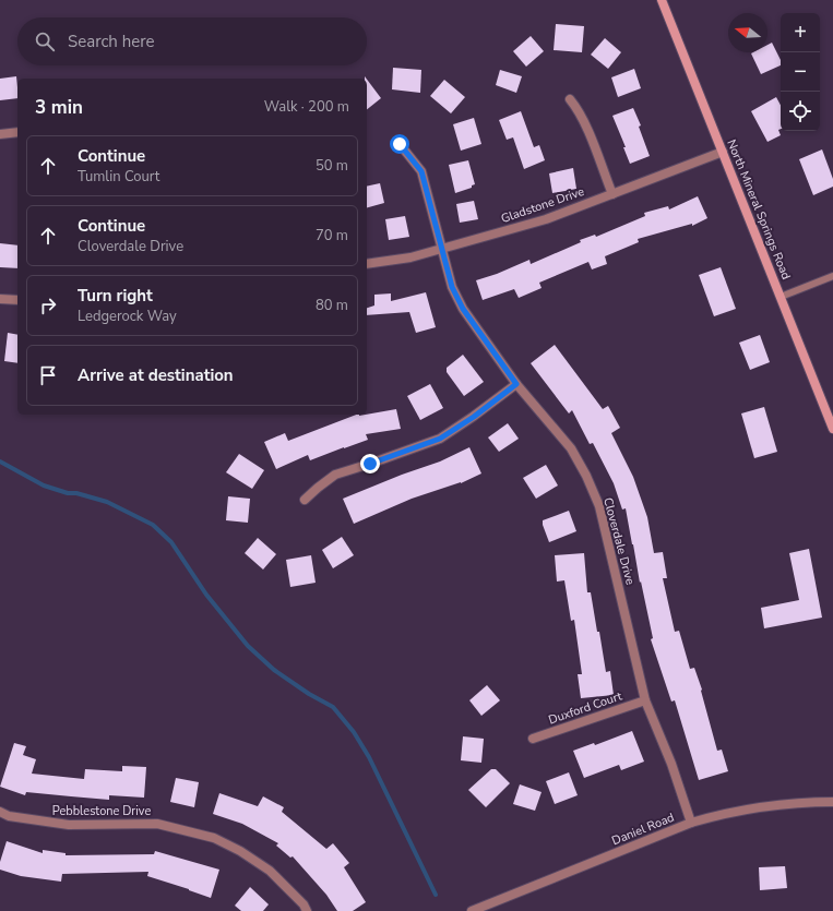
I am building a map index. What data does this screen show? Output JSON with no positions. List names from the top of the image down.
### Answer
{
  "streets": {
    "street": [
      "Gladstone Drive",
      "North Mineral Springs Road",
      "Cloverdale Drive",
      "Duxford Court",
      "Pebblestone Drive",
      "Daniel Road"
    ]
  },
  "crossings": [
    ["Gladstone Drive", "North Mineral Springs Road"],
    ["Gladstone Drive", "Cloverdale Drive"],
    ["Cloverdale Drive", "Duxford Court"],
    ["Cloverdale Drive", "Daniel Road"]
  ],
  "north": "left",
  "page": {
    "map_buttons": ["+", "−"],
    "search": "Search here",
    "heading": ["3 min", "Walk · 200 m"],
    "list": [
      ["Continue", "Tumlin Court", "50 m"],
      ["Continue", "Cloverdale Drive", "70 m"],
      ["Turn right", "Ledgerock Way", "80 m"],
      "Arrive at destination"
    ]
  }
}
